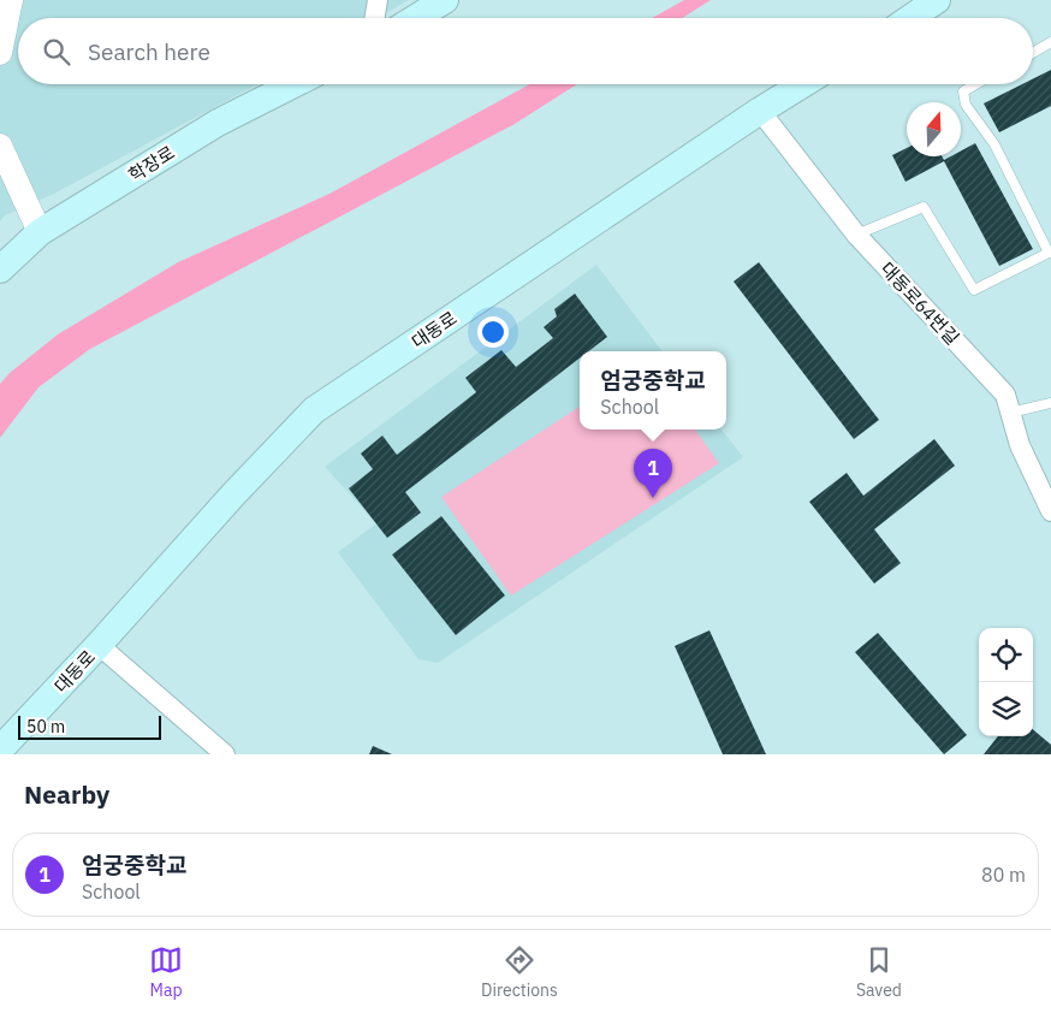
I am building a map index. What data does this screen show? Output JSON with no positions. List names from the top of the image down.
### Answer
{
  "streets": {
    "main road": ["학장로", "대동로"],
    "street": ["대동로64번길"]
  },
  "crossings": [
    ["대동로64번길", "대동로"]
  ],
  "scale_bar": "50 m",
  "north": "top",
  "page": {
    "search": "Search here",
    "popup": ["엄궁중학교", "School"],
    "pins": "1",
    "scale": "50 m",
    "heading": "Nearby",
    "list": [
      {
        "mark": "1",
        "name": "엄궁중학교",
        "note": "School",
        "value": "80 m"
      }
    ],
    "nav": ["Map", "Directions", "Saved"]
  }
}
